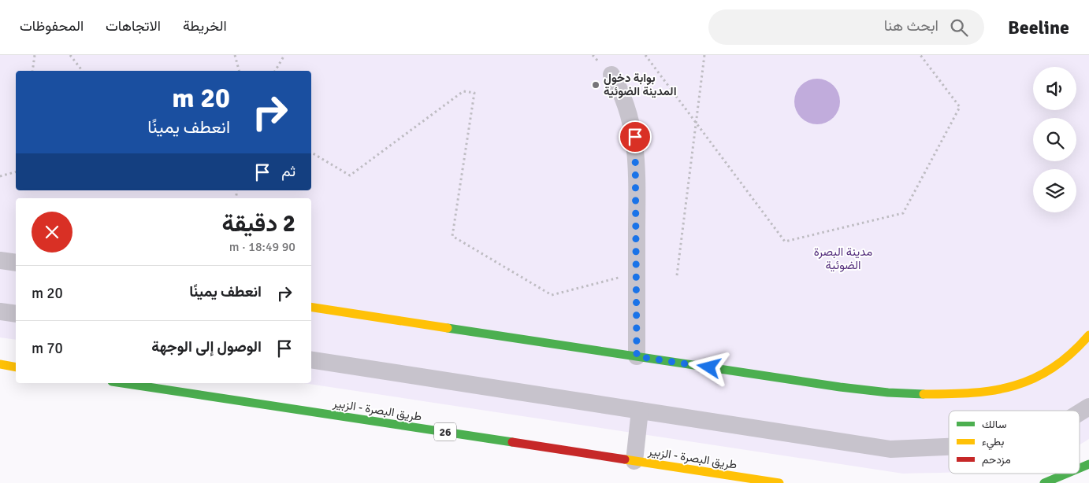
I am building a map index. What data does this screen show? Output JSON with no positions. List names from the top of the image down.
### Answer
{
  "streets": {
    "main road": ["طريق البصرة - الزبير", "26"]
  },
  "parks": ["مدينة البصرة الضوئية"],
  "places": ["بوابة دخول المدينة الضوئية"],
  "legend": ["سالك", "بطيء", "مزدحم"],
  "page": {
    "header": "Beeline",
    "search": "ابحث هنا",
    "nav": ["الخريطة", "الاتجاهات", "المحفوظات"],
    "turn": ["20 m", "انعطف يمينًا"],
    "then": "ثم",
    "heading": ["2 دقيقة", "90 m · 18:49"],
    "list": [
      {
        "name": "انعطف يمينًا",
        "value": "20 m"
      },
      {
        "name": "الوصول إلى الوجهة",
        "value": "70 m"
      }
    ]
  }
}
